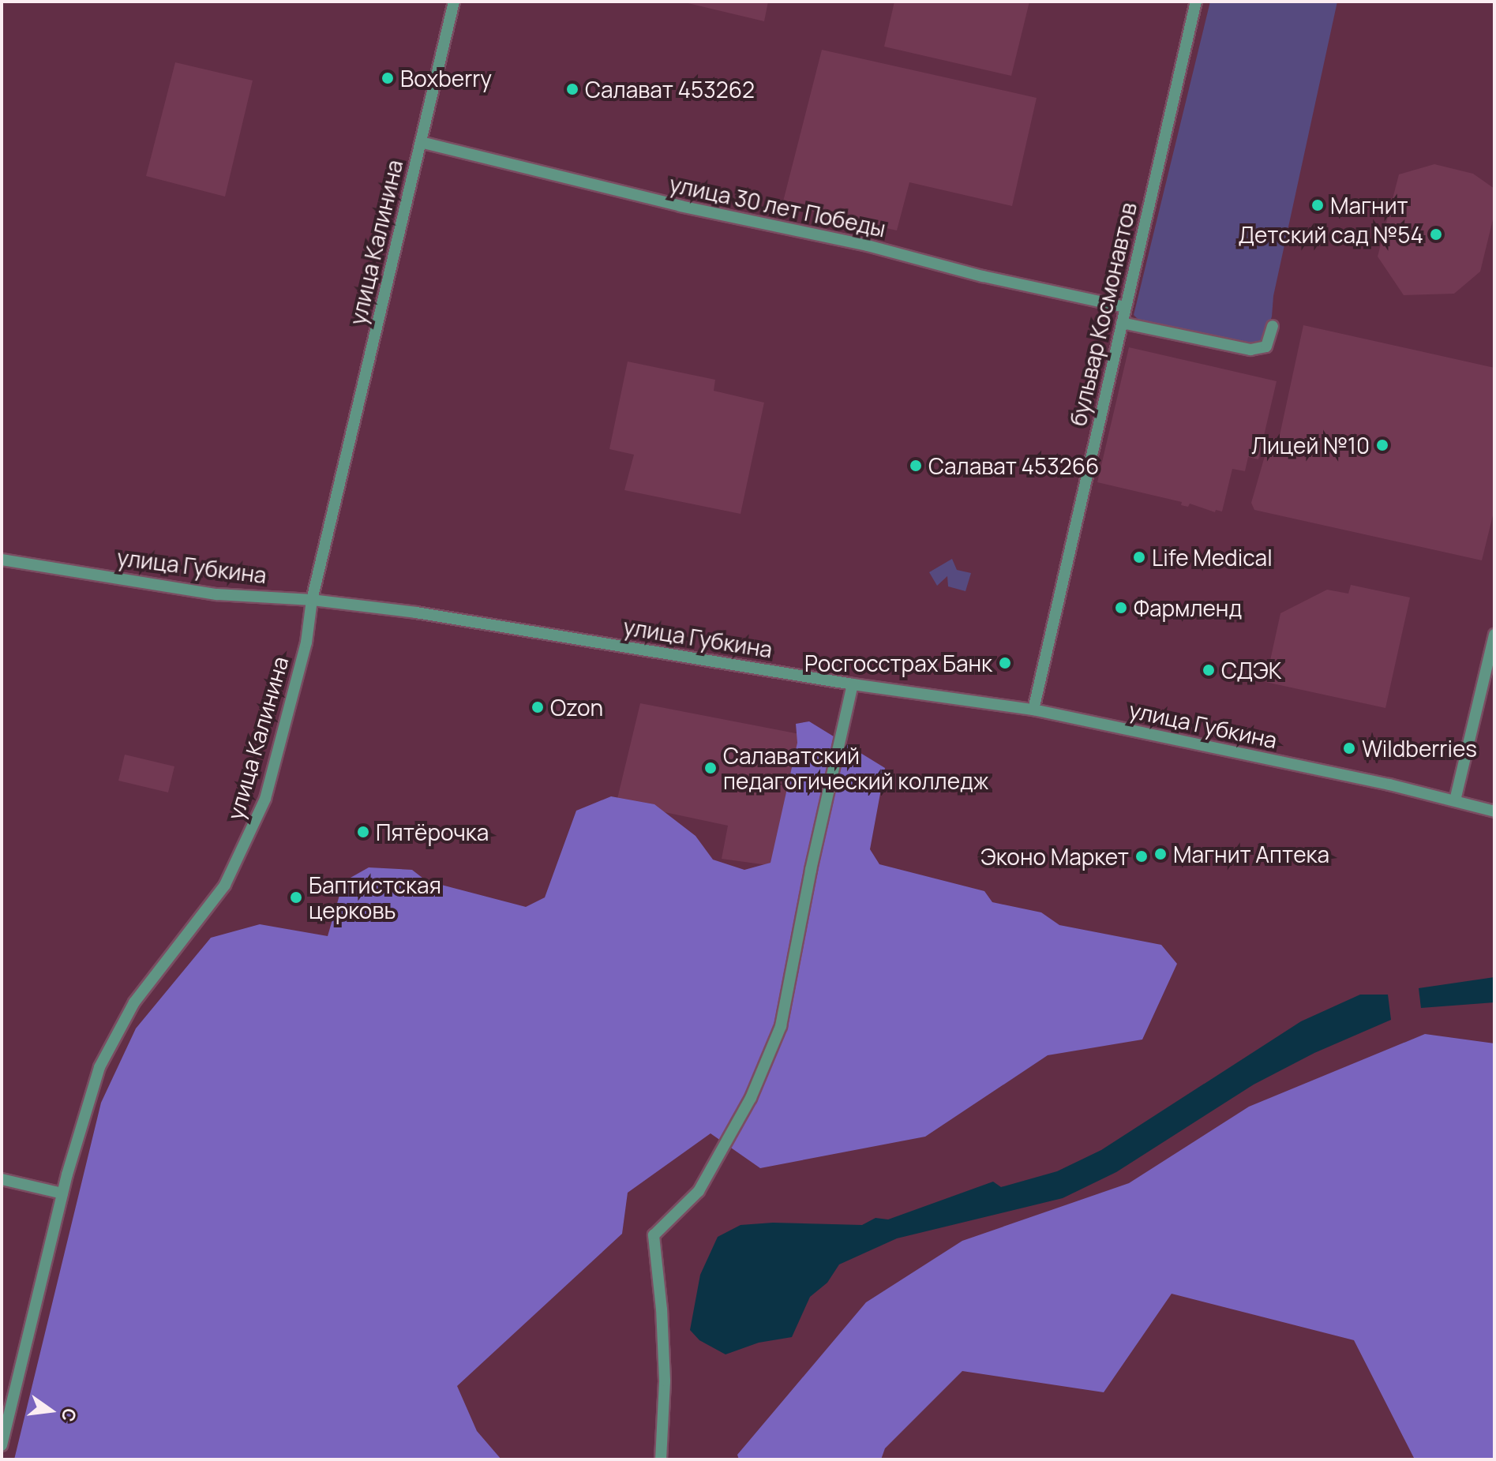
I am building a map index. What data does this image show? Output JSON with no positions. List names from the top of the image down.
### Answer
{
  "streets": {
    "street": [
      "улица 30 лет Победы",
      "улица Калинина",
      "бульвар Космонавтов",
      "улица Губкина"
    ]
  },
  "crossings": [
    ["улица 30 лет Победы", "улица Калинина"],
    ["улица 30 лет Победы", "бульвар Космонавтов"],
    ["улица Калинина", "улица Губкина"],
    ["бульвар Космонавтов", "улица Губкина"]
  ],
  "places": [
    "Boxberry",
    "Салават 453262",
    "Магнит",
    "Детский сад №54",
    "Лицей №10",
    "Салават 453266",
    "Life Medical",
    "Фармленд",
    "Росгосстрах Банк",
    "СДЭК",
    "Ozon",
    "Wildberries",
    "Салаватский педагогический колледж",
    "Пятёрочка",
    "Магнит Аптека",
    "Эконо Маркет",
    "Баптистская церковь"
  ],
  "north": "right"
}
